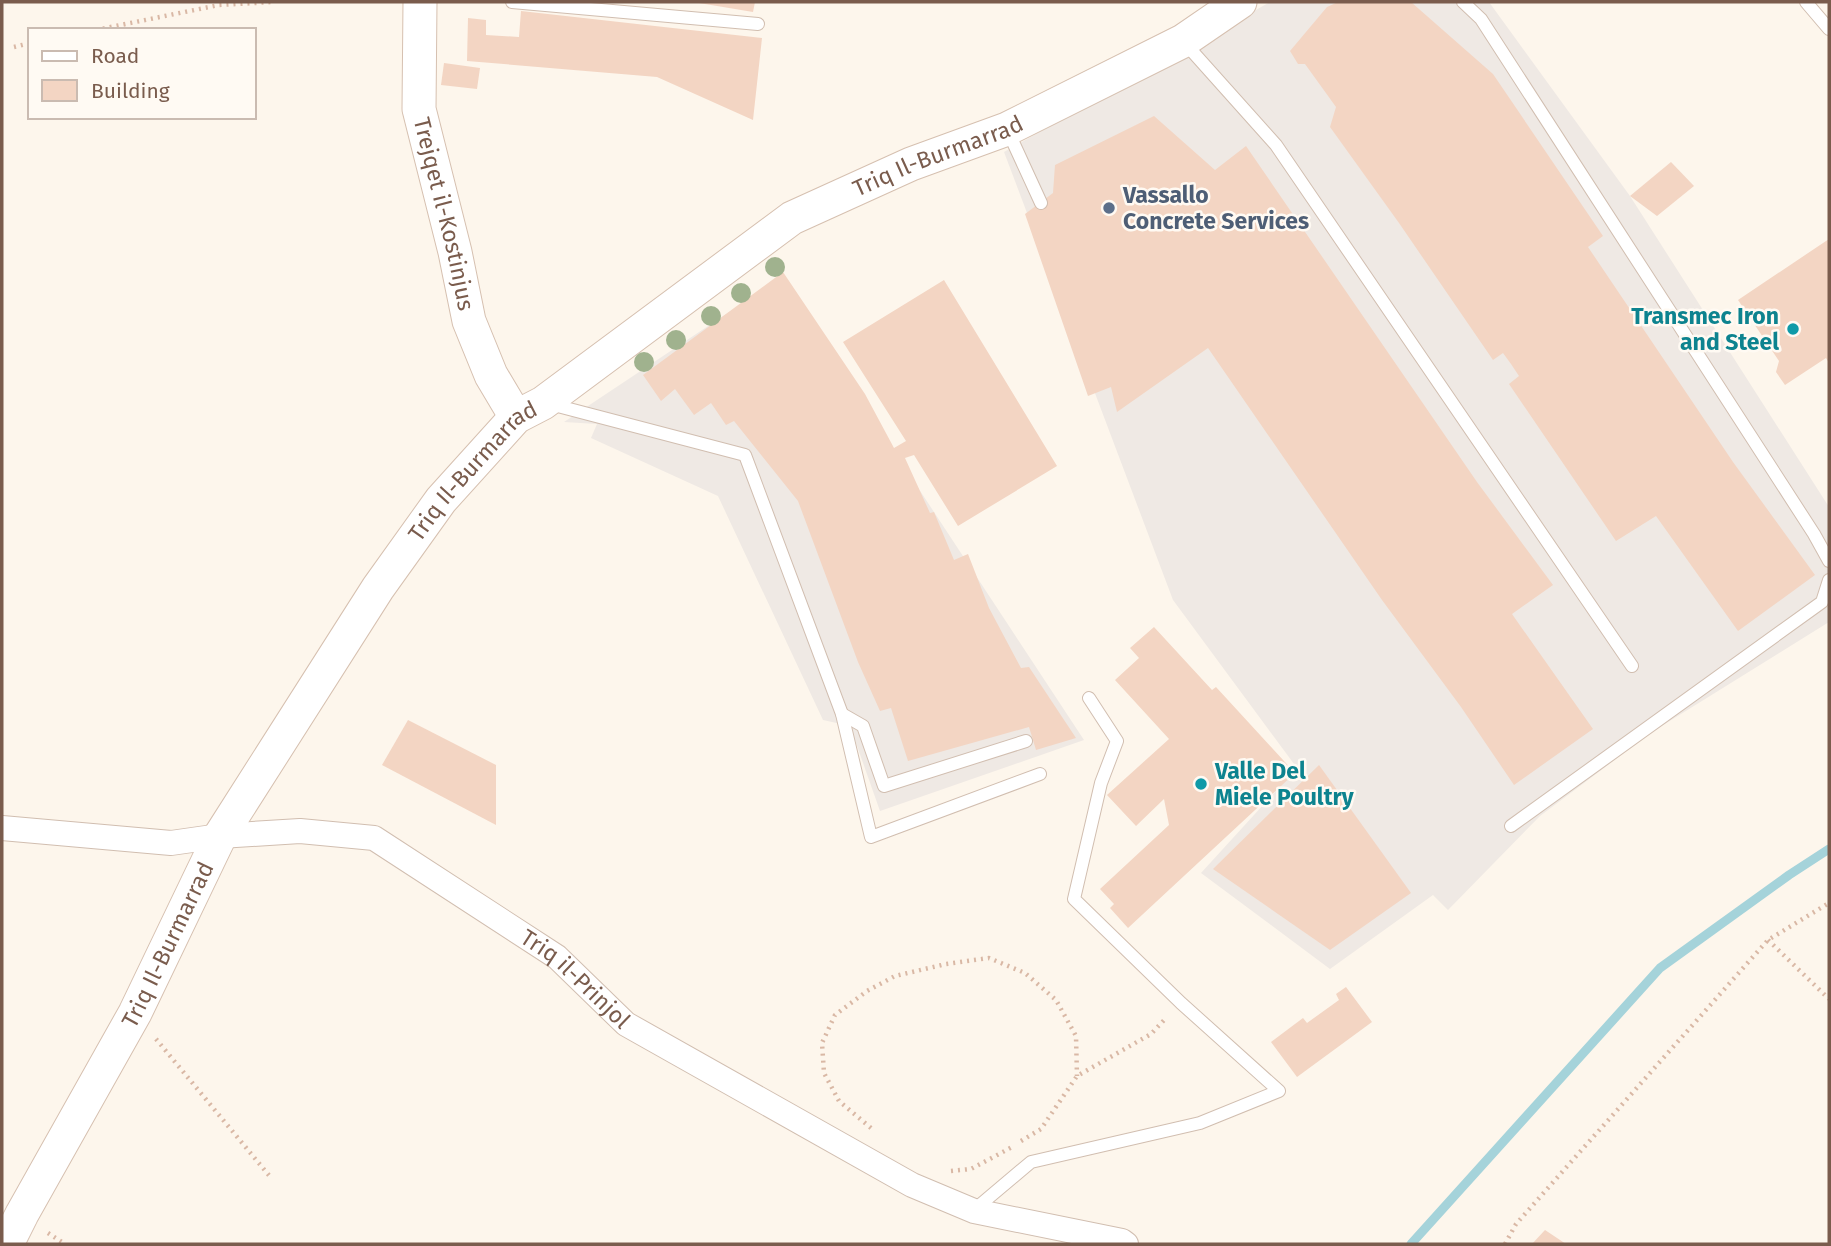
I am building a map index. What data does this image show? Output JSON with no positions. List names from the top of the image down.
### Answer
{
  "streets": {
    "street": ["Triq Il-Burmarrad", "Trejqet il-Kostinjus", "Triq il-Prinjol"]
  },
  "crossings": [
    ["Triq Il-Burmarrad", "Trejqet il-Kostinjus"],
    ["Triq Il-Burmarrad", "Triq il-Prinjol"]
  ],
  "places": ["Vassallo Concrete Services", "Transmec Iron and Steel", "Valle Del Miele Poultry"],
  "legend": ["Road", "Building"]
}
